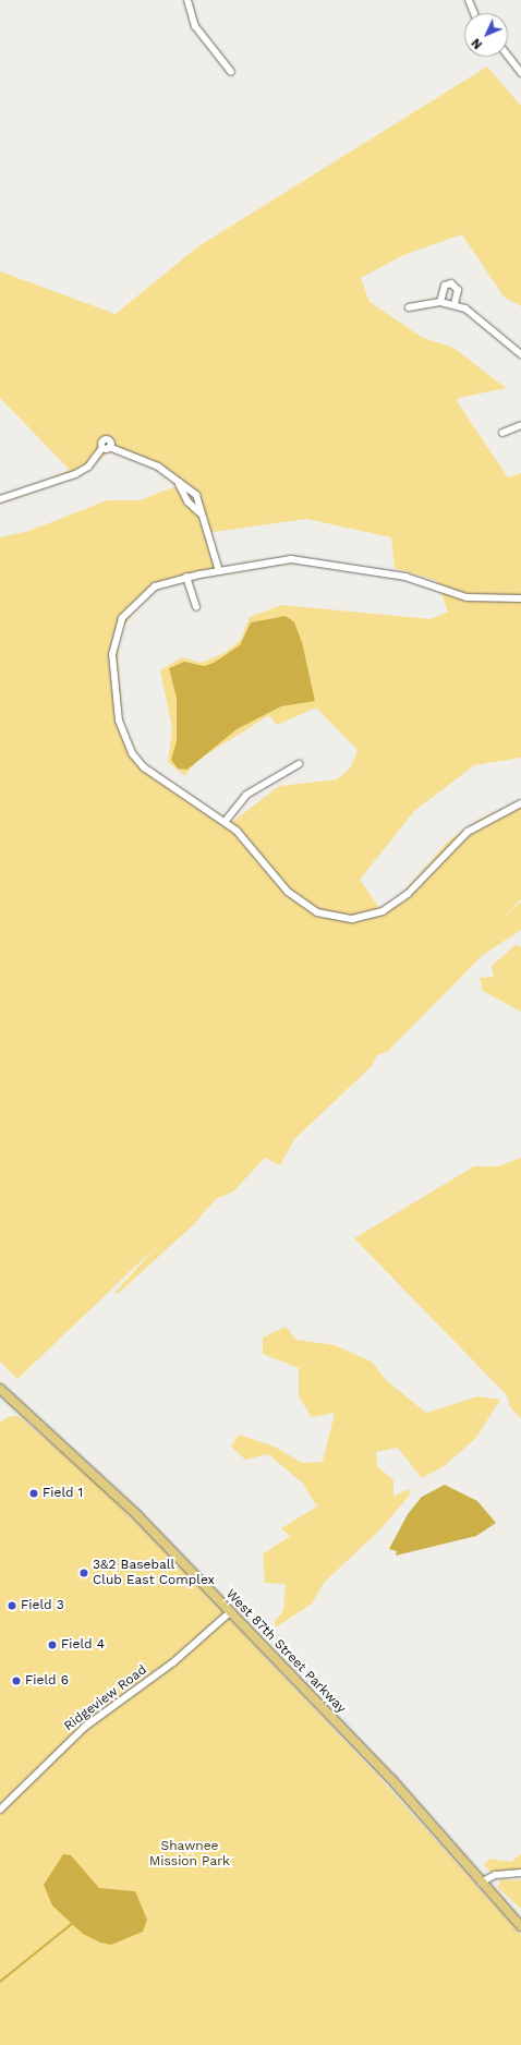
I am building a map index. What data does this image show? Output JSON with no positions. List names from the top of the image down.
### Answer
{
  "streets": {
    "main road": ["West 87th Street Parkway"],
    "street": ["Ridgeview Road"]
  },
  "crossings": [
    ["West 87th Street Parkway", "Ridgeview Road"]
  ],
  "parks": ["Shawnee Mission Park"],
  "places": [
    "Field 1",
    "3&2 Baseball Club East Complex",
    "Field 3",
    "Field 4",
    "Field 6"
  ],
  "north": "bottom left"
}
